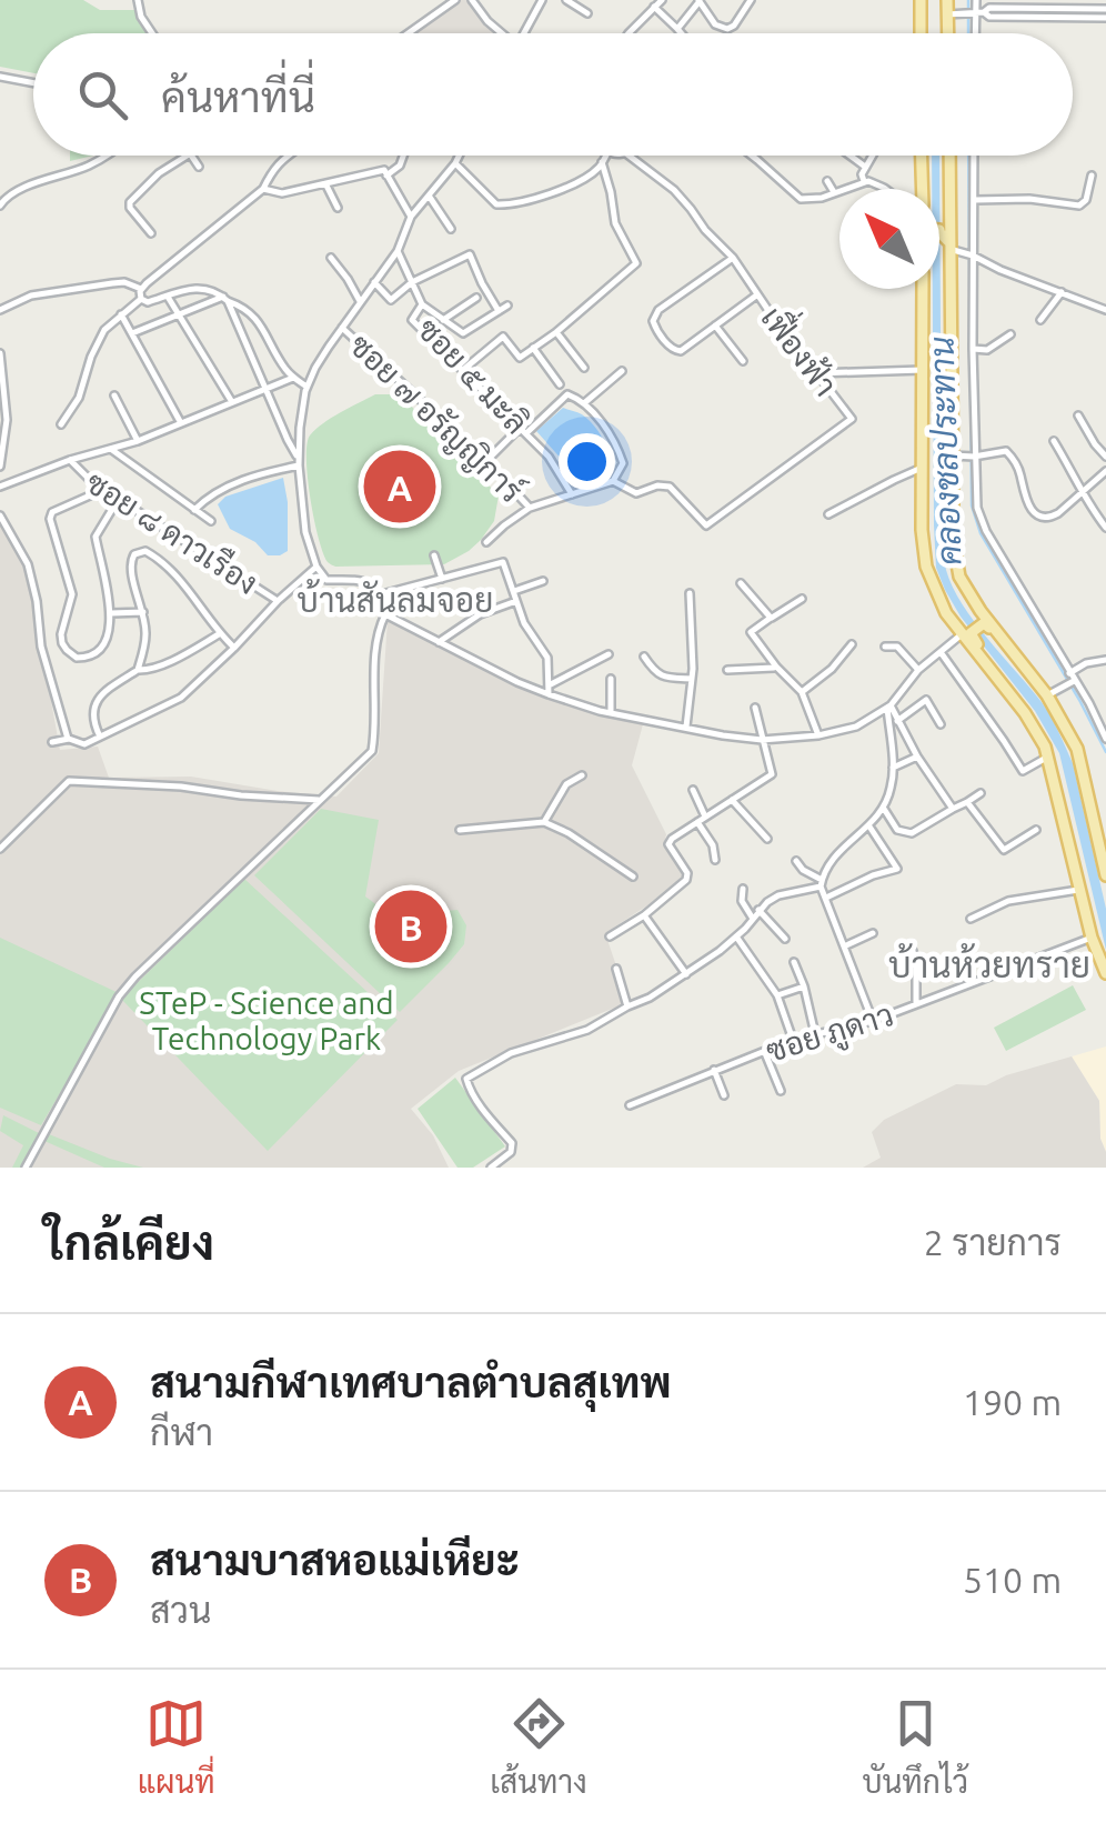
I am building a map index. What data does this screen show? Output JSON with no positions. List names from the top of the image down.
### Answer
{
  "streets": {
    "street": [
      "เฟื่องฟ้า",
      "ซอย ๕ มะลิ",
      "ซอย ๗ อรัญญิการ์",
      "ซอย ๘ ดาวเรือง",
      "ซอย ภูดาว"
    ]
  },
  "districts": ["บ้านสันลมจอย", "บ้านห้วยทราย"],
  "water": ["คลองชลประทาน"],
  "parks": ["STeP - Science and Technology Park"],
  "north": "top left",
  "page": {
    "search": "ค้นหาที่นี่",
    "pins": ["A", "B"],
    "heading": ["ใกล้เคียง", "2 รายการ"],
    "list": [
      {
        "mark": "A",
        "name": "สนามกีฬาเทศบาลตำบลสุเทพ",
        "note": "กีฬา",
        "value": "190 m"
      },
      {
        "mark": "B",
        "name": "สนามบาสหอแม่เหียะ",
        "note": "สวน",
        "value": "510 m"
      }
    ],
    "nav": ["แผนที่", "เส้นทาง", "บันทึกไว้"]
  }
}
